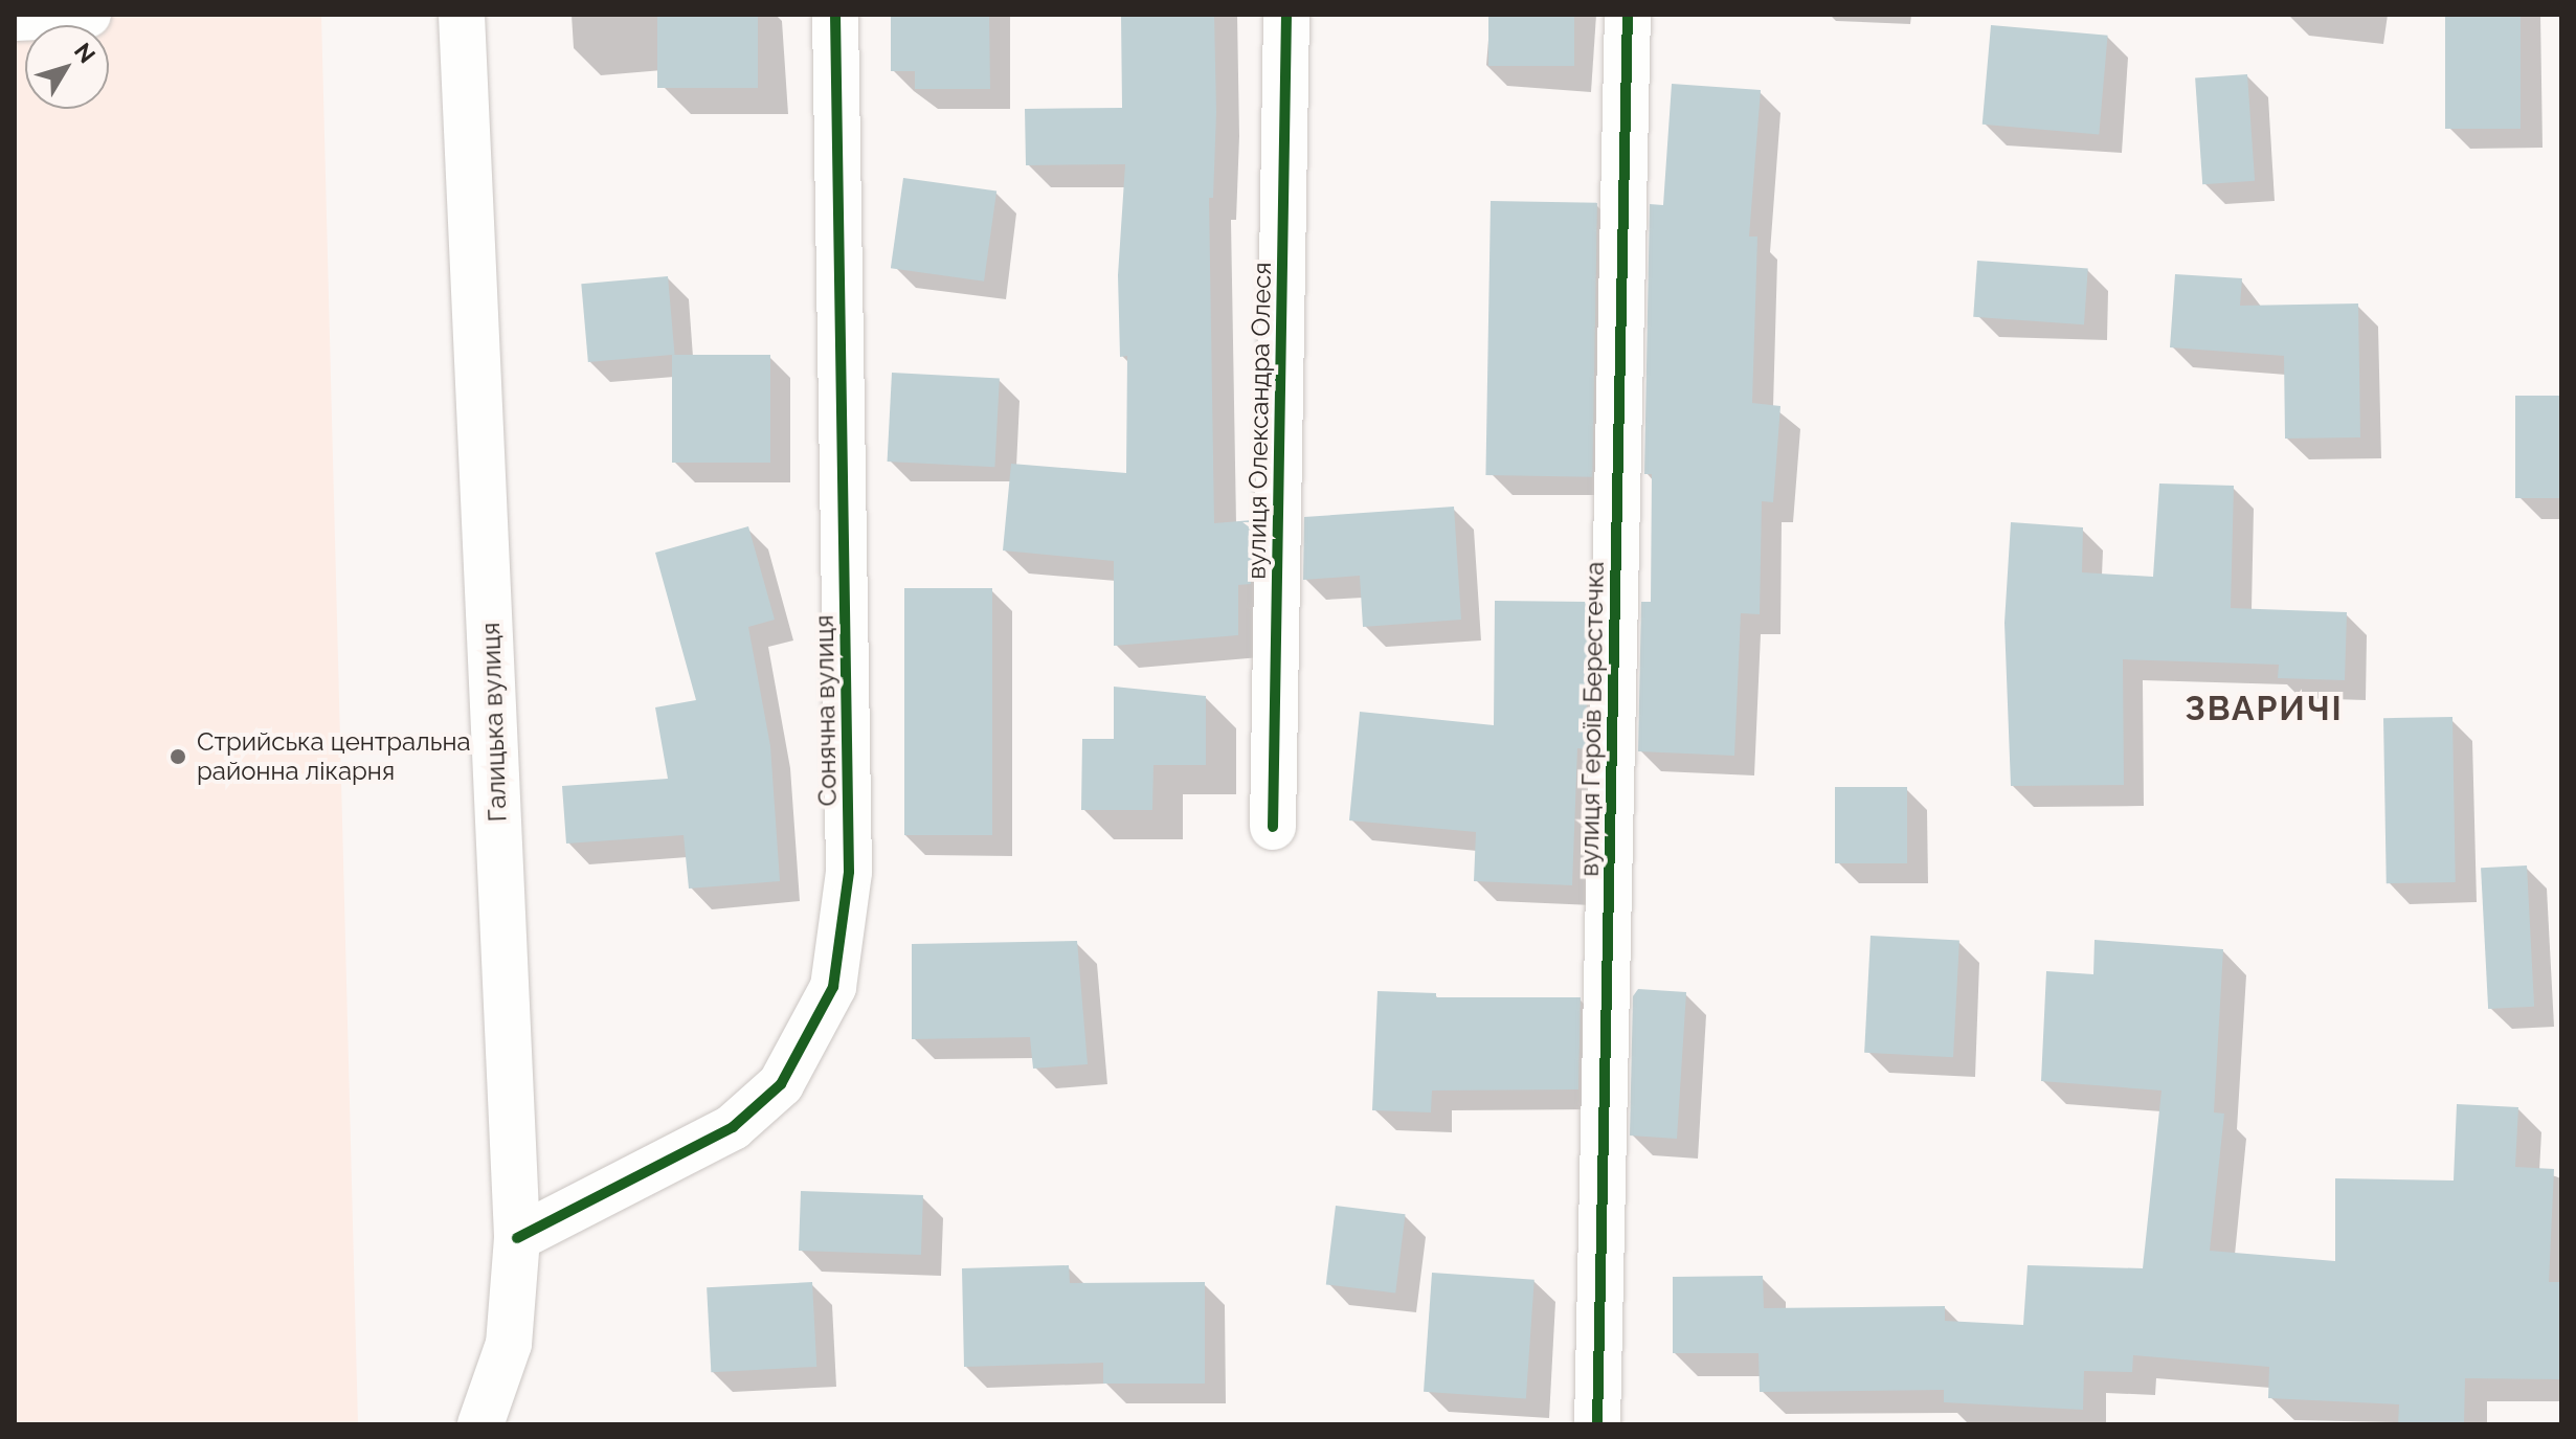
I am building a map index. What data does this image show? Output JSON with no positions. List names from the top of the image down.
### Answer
{
  "streets": {
    "main road": [
      "вулиця Олександра Олеся",
      "Сонячна вулиця",
      "вулиця Героїв Берестечка",
      "Галицька вулиця"
    ]
  },
  "crossings": [
    ["Сонячна вулиця", "Галицька вулиця"]
  ],
  "districts": ["ЗВАРИЧІ"],
  "places": ["Стрийська центральна районна лікарня"],
  "north": "top right"
}
